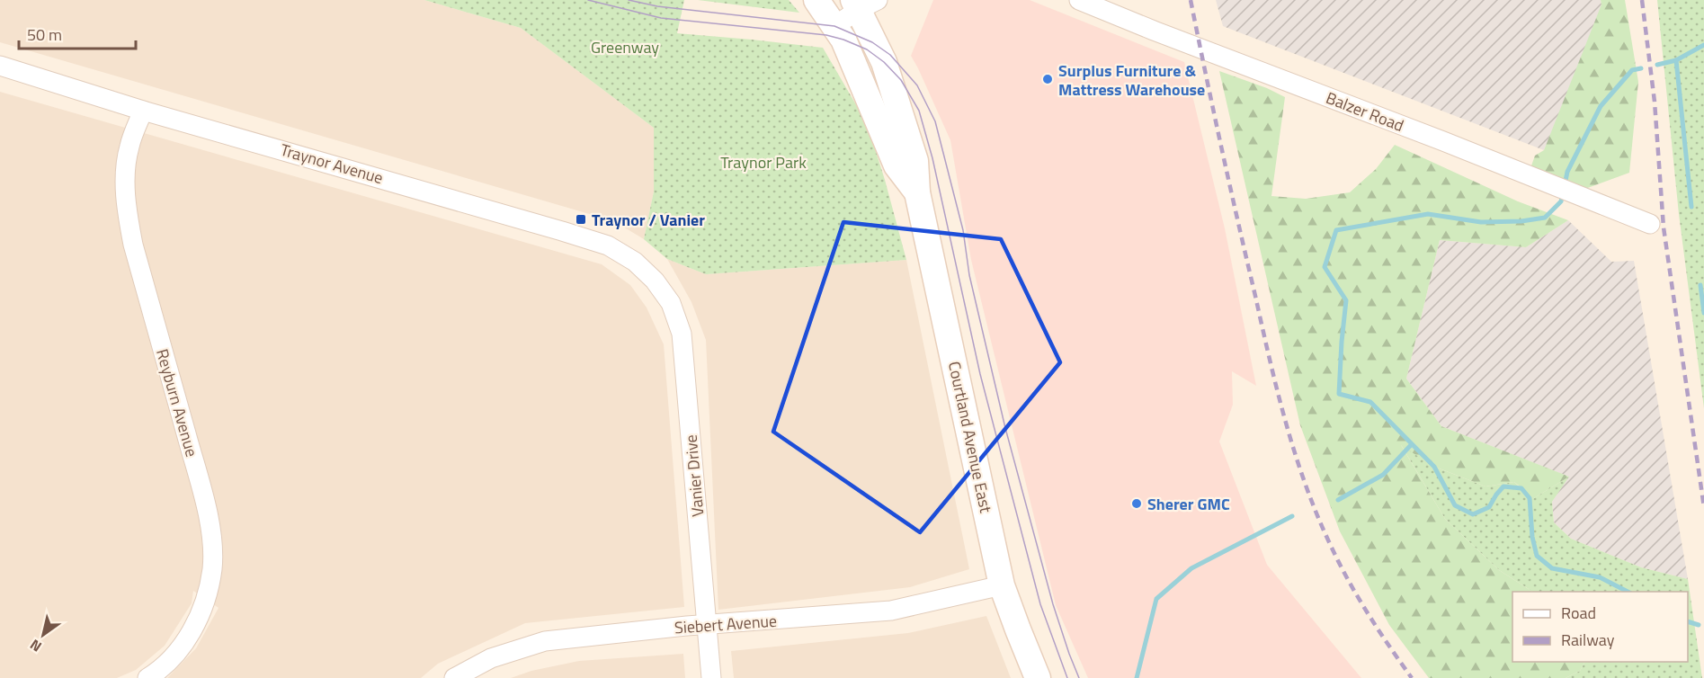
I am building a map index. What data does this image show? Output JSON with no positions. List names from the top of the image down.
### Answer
{
  "streets": {
    "main road": ["Courtland Avenue East"],
    "street": [
      "Balzer Road",
      "Traynor Avenue",
      "Reyburn Avenue",
      "Vanier Drive",
      "Siebert Avenue"
    ]
  },
  "crossings": [
    ["Traynor Avenue", "Reyburn Avenue"],
    ["Traynor Avenue", "Vanier Drive"],
    ["Courtland Avenue East", "Siebert Avenue"],
    ["Vanier Drive", "Siebert Avenue"]
  ],
  "parks": ["Greenway", "Traynor Park"],
  "places": {
    "other": ["Surplus Furniture & Mattress Warehouse", "Sherer GMC"],
    "transit": ["Traynor / Vanier"]
  },
  "legend": ["Road", "Railway"],
  "scale_bar": "50 m",
  "north": "bottom left"
}
